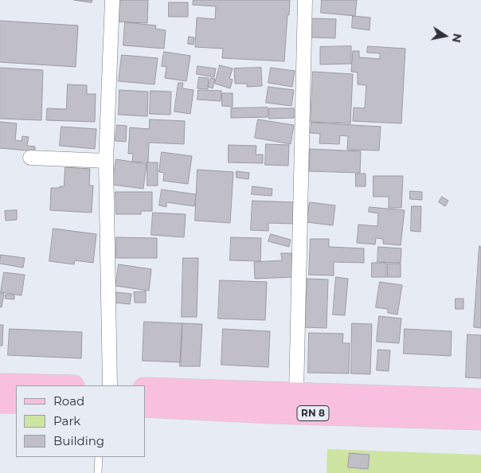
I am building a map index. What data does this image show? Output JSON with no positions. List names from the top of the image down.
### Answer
{
  "streets": {
    "main road": ["RN 8"]
  },
  "legend": ["Road", "Park", "Building"],
  "north": "right"
}
